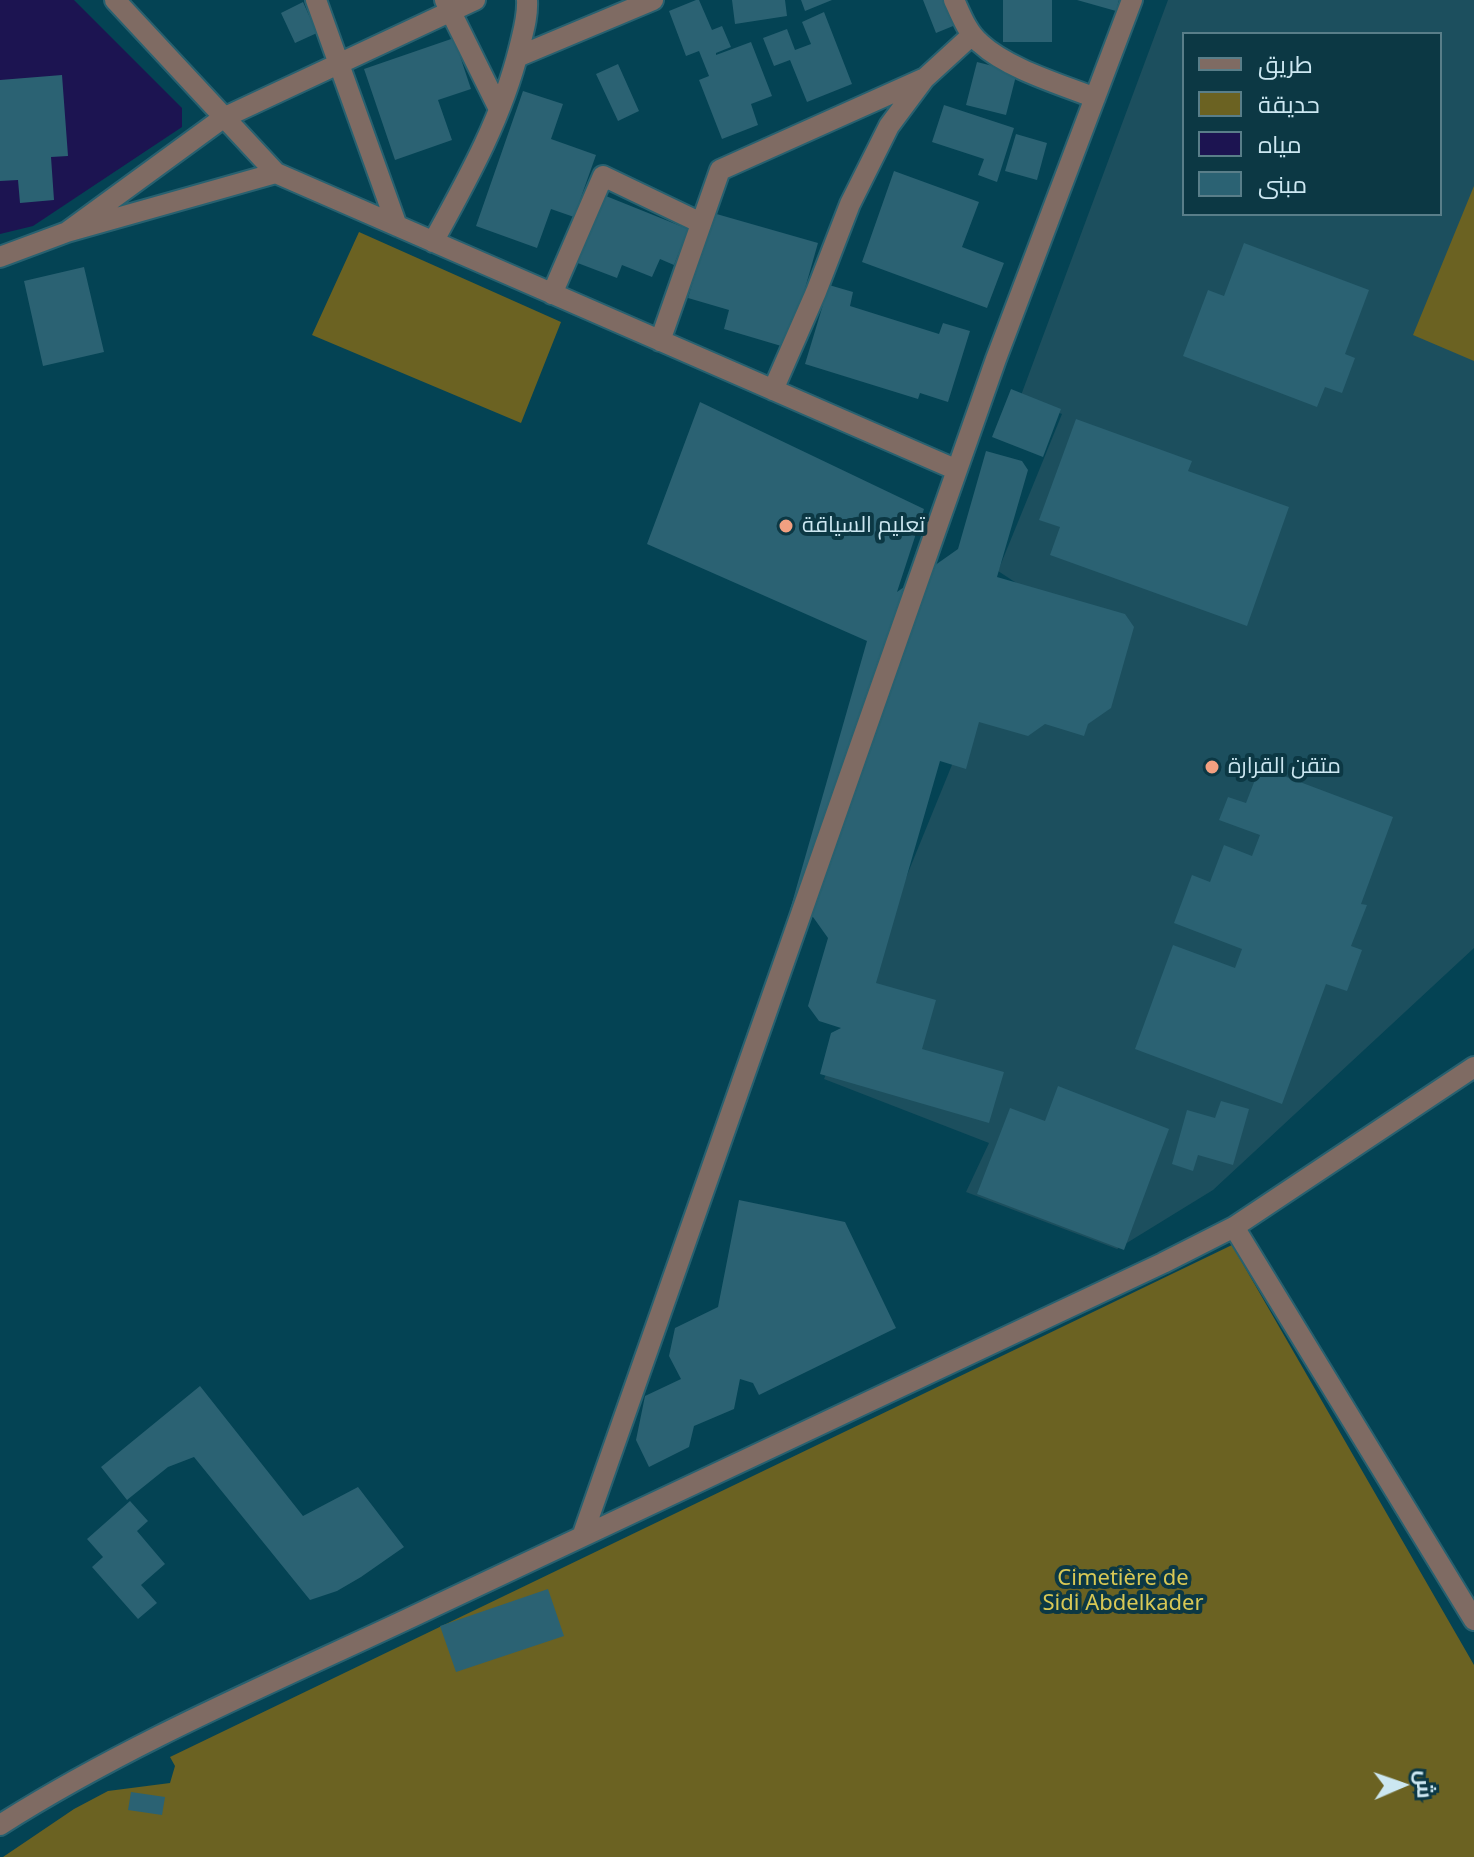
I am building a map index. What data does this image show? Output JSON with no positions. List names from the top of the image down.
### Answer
{
  "parks": ["Cimetière de Sidi Abdelkader"],
  "places": ["تعليم السياقة", "متقن القرارة"],
  "legend": [
    "طريق",
    "حديقة",
    "مياه",
    "مبنى"
  ],
  "north": "right"
}
